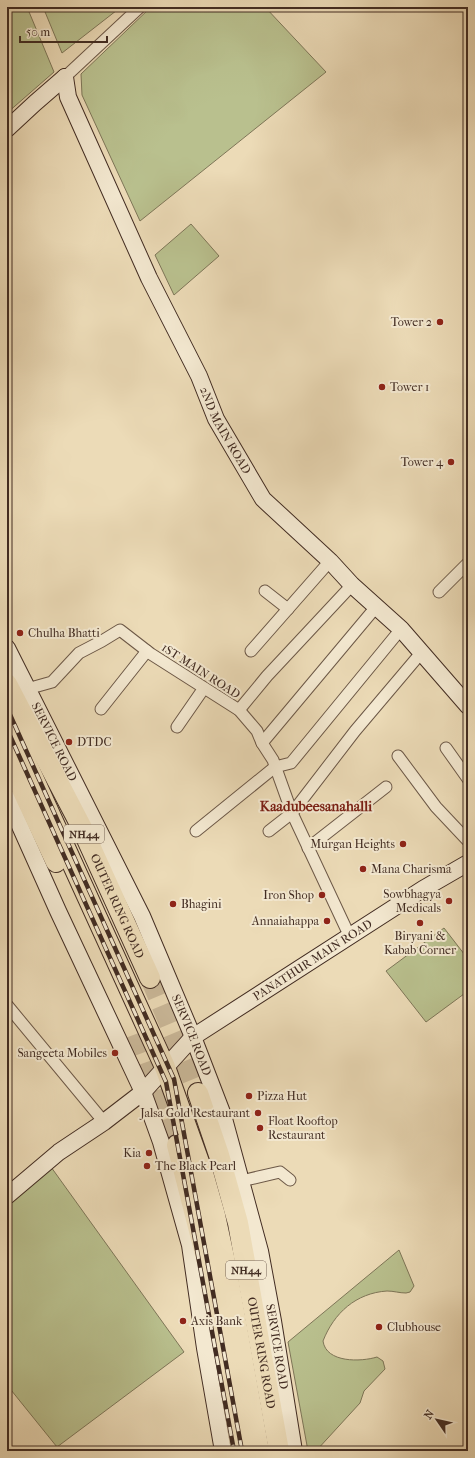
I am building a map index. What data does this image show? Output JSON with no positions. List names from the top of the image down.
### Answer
{
  "streets": {
    "highway": ["NH44", "OUTER RING ROAD"],
    "street": [
      "2ND MAIN ROAD",
      "1ST MAIN ROAD",
      "SERVICE ROAD",
      "PANATHUR MAIN ROAD"
    ]
  },
  "crossings": [
    ["1ST MAIN ROAD", "SERVICE ROAD"],
    ["1ST MAIN ROAD", "PANATHUR MAIN ROAD"],
    ["SERVICE ROAD", "PANATHUR MAIN ROAD"]
  ],
  "districts": ["Kaadubeesanahalli"],
  "places": [
    "Tower 2",
    "Tower 1",
    "Tower 4",
    "Chulha Bhatti",
    "DTDC",
    "Murgan Heights",
    "Mana Charisma",
    "Iron Shop",
    "Sowbhagya Medicals",
    "Bhagini",
    "Annaiahappa",
    "Biryani & Kabab Corner",
    "Sangeeta Mobiles",
    "Pizza Hut",
    "Jalsa Gold Restaurant",
    "Float Rooftop Restaurant",
    "Kia",
    "The Black Pearl",
    "Axis Bank",
    "Clubhouse"
  ],
  "scale_bar": "50 m",
  "north": "top left"
}
